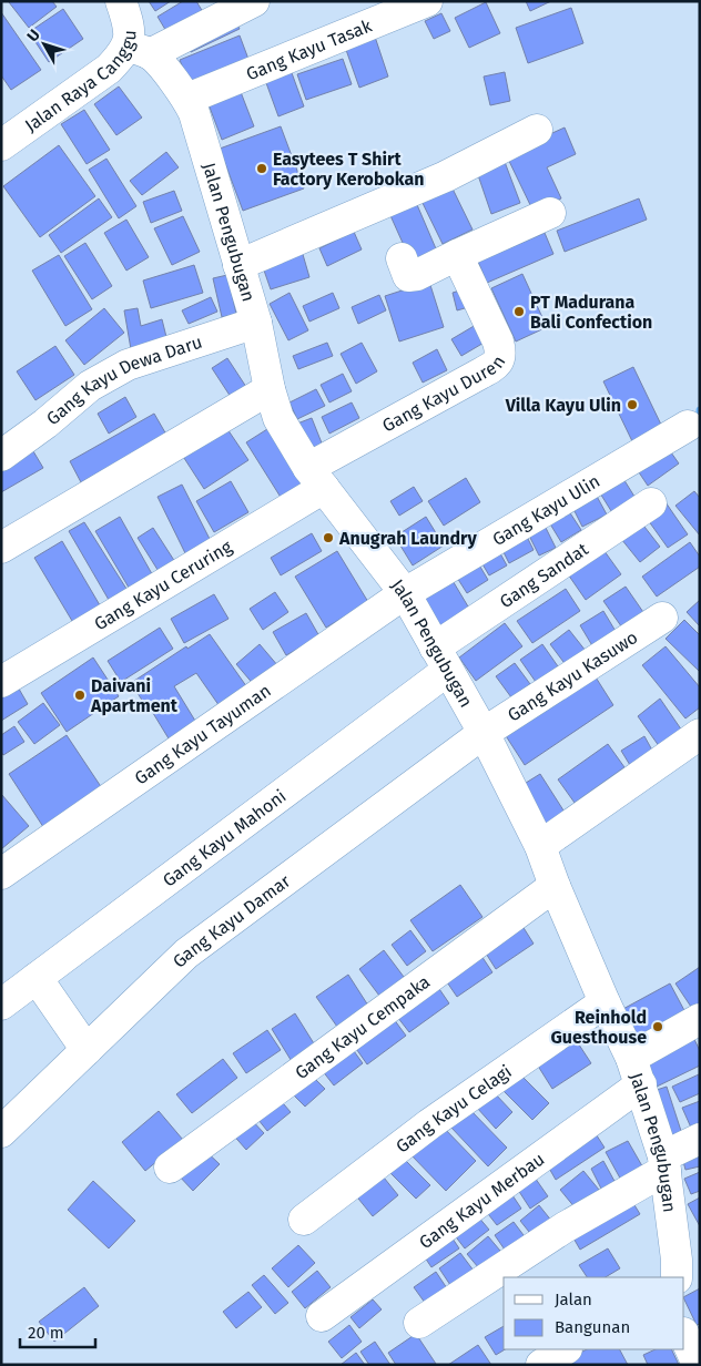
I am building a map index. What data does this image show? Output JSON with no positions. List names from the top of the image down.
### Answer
{
  "streets": {
    "street": [
      "Gang Kayu Tasak",
      "Jalan Raya Canggu",
      "Jalan Pengubugan",
      "Gang Kayu Dewa Daru",
      "Gang Kayu Duren",
      "Gang Kayu Ulin",
      "Gang Sandat",
      "Gang Kayu Ceruring",
      "Gang Kayu Kasuwo",
      "Gang Kayu Tayuman",
      "Gang Kayu Mahoni",
      "Gang Kayu Damar",
      "Gang Kayu Cempaka",
      "Gang Kayu Celagi",
      "Gang Kayu Merbau"
    ]
  },
  "crossings": [
    ["Gang Kayu Tasak", "Jalan Pengubugan"],
    ["Jalan Raya Canggu", "Jalan Pengubugan"],
    ["Jalan Pengubugan", "Gang Kayu Dewa Daru"],
    ["Jalan Pengubugan", "Gang Kayu Duren"],
    ["Jalan Pengubugan", "Gang Kayu Ulin"],
    ["Jalan Pengubugan", "Gang Sandat"],
    ["Jalan Pengubugan", "Gang Kayu Ceruring"],
    ["Jalan Pengubugan", "Gang Kayu Kasuwo"],
    ["Jalan Pengubugan", "Gang Kayu Tayuman"],
    ["Jalan Pengubugan", "Gang Kayu Mahoni"],
    ["Jalan Pengubugan", "Gang Kayu Damar"],
    ["Jalan Pengubugan", "Gang Kayu Cempaka"],
    ["Jalan Pengubugan", "Gang Kayu Celagi"],
    ["Jalan Pengubugan", "Gang Kayu Merbau"],
    ["Gang Kayu Duren", "Gang Kayu Ceruring"],
    ["Gang Kayu Ulin", "Gang Kayu Tayuman"],
    ["Gang Sandat", "Gang Kayu Mahoni"],
    ["Gang Kayu Kasuwo", "Gang Kayu Damar"]
  ],
  "places": [
    "Easytees T Shirt Factory Kerobokan",
    "PT Madurana Bali Confection",
    "Villa Kayu Ulin",
    "Anugrah Laundry",
    "Daivani Apartment",
    "Reinhold Guesthouse"
  ],
  "legend": ["Jalan", "Bangunan"],
  "scale_bar": "20 m",
  "north": "top left"
}
